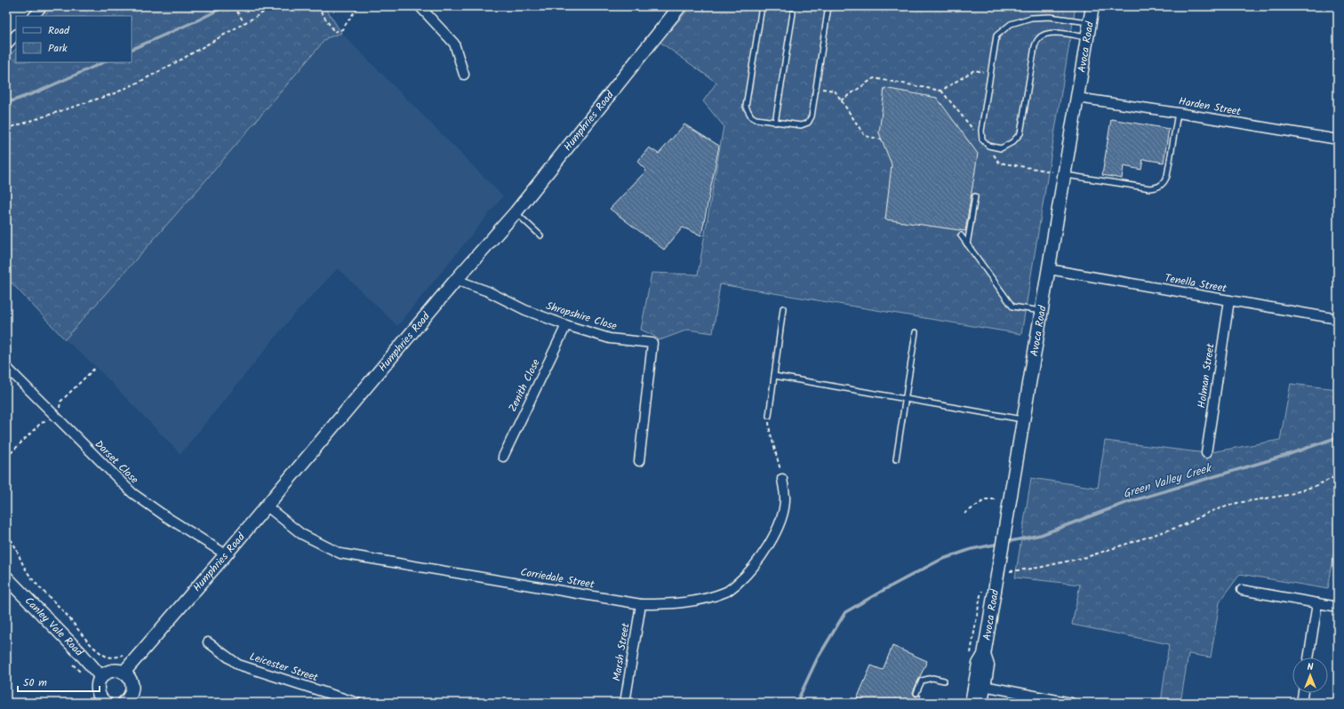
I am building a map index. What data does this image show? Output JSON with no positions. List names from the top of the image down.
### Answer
{
  "streets": {
    "main road": ["Avoca Road", "Humphries Road", "Canley Vale Road"],
    "street": [
      "Harden Street",
      "Tenella Street",
      "Shropshire Close",
      "Holman Street",
      "Zenith Close",
      "Dorset Close",
      "Corriedale Street",
      "Marsh Street",
      "Leicester Street"
    ]
  },
  "crossings": [
    ["Avoca Road", "Harden Street"],
    ["Avoca Road", "Tenella Street"],
    ["Humphries Road", "Shropshire Close"],
    ["Humphries Road", "Dorset Close"],
    ["Humphries Road", "Corriedale Street"],
    ["Tenella Street", "Holman Street"],
    ["Shropshire Close", "Zenith Close"],
    ["Corriedale Street", "Marsh Street"]
  ],
  "water": ["Green Valley Creek"],
  "legend": ["Road", "Park"],
  "scale_bar": "50 m",
  "north": "top"
}
